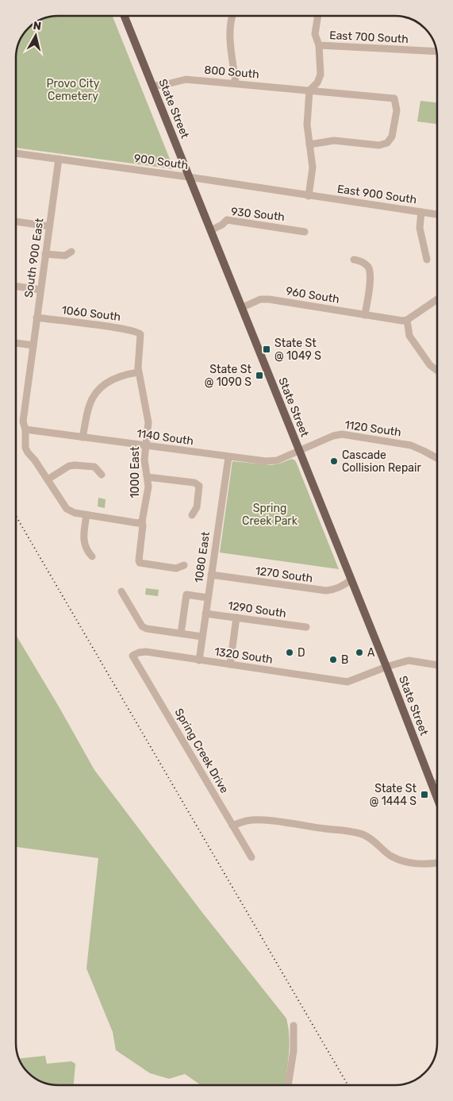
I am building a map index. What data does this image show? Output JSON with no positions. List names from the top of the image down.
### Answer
{
  "streets": {
    "main road": ["State Street"],
    "street": [
      "East 700 South",
      "800 South",
      "900 South",
      "East 900 South",
      "930 South",
      "South 900 East",
      "960 South",
      "1060 South",
      "1120 South",
      "1140 South",
      "1000 East",
      "1080 East",
      "1270 South",
      "1290 South",
      "1320 South",
      "Spring Creek Drive"
    ]
  },
  "crossings": [
    ["800 South", "State Street"],
    ["State Street", "900 South"],
    ["State Street", "930 South"],
    ["State Street", "960 South"],
    ["State Street", "1120 South"],
    ["State Street", "1140 South"],
    ["State Street", "1270 South"],
    ["State Street", "1320 South"],
    ["900 South", "East 900 South"],
    ["900 South", "South 900 East"],
    ["South 900 East", "1060 South"],
    ["South 900 East", "1140 South"],
    ["1060 South", "1000 East"],
    ["1120 South", "1140 South"],
    ["1140 South", "1000 East"],
    ["1140 South", "1080 East"],
    ["1080 East", "1270 South"],
    ["1080 East", "1290 South"],
    ["1080 East", "1320 South"],
    ["1320 South", "Spring Creek Drive"]
  ],
  "parks": ["Provo City Cemetery", "Spring Creek Park"],
  "places": {
    "transit": ["State St @ 1049 S", "State St @ 1090 S", "State St @ 1444 S"],
    "other": [
      "Cascade Collision Repair",
      "D",
      "A",
      "B"
    ]
  },
  "north": "top"
}
